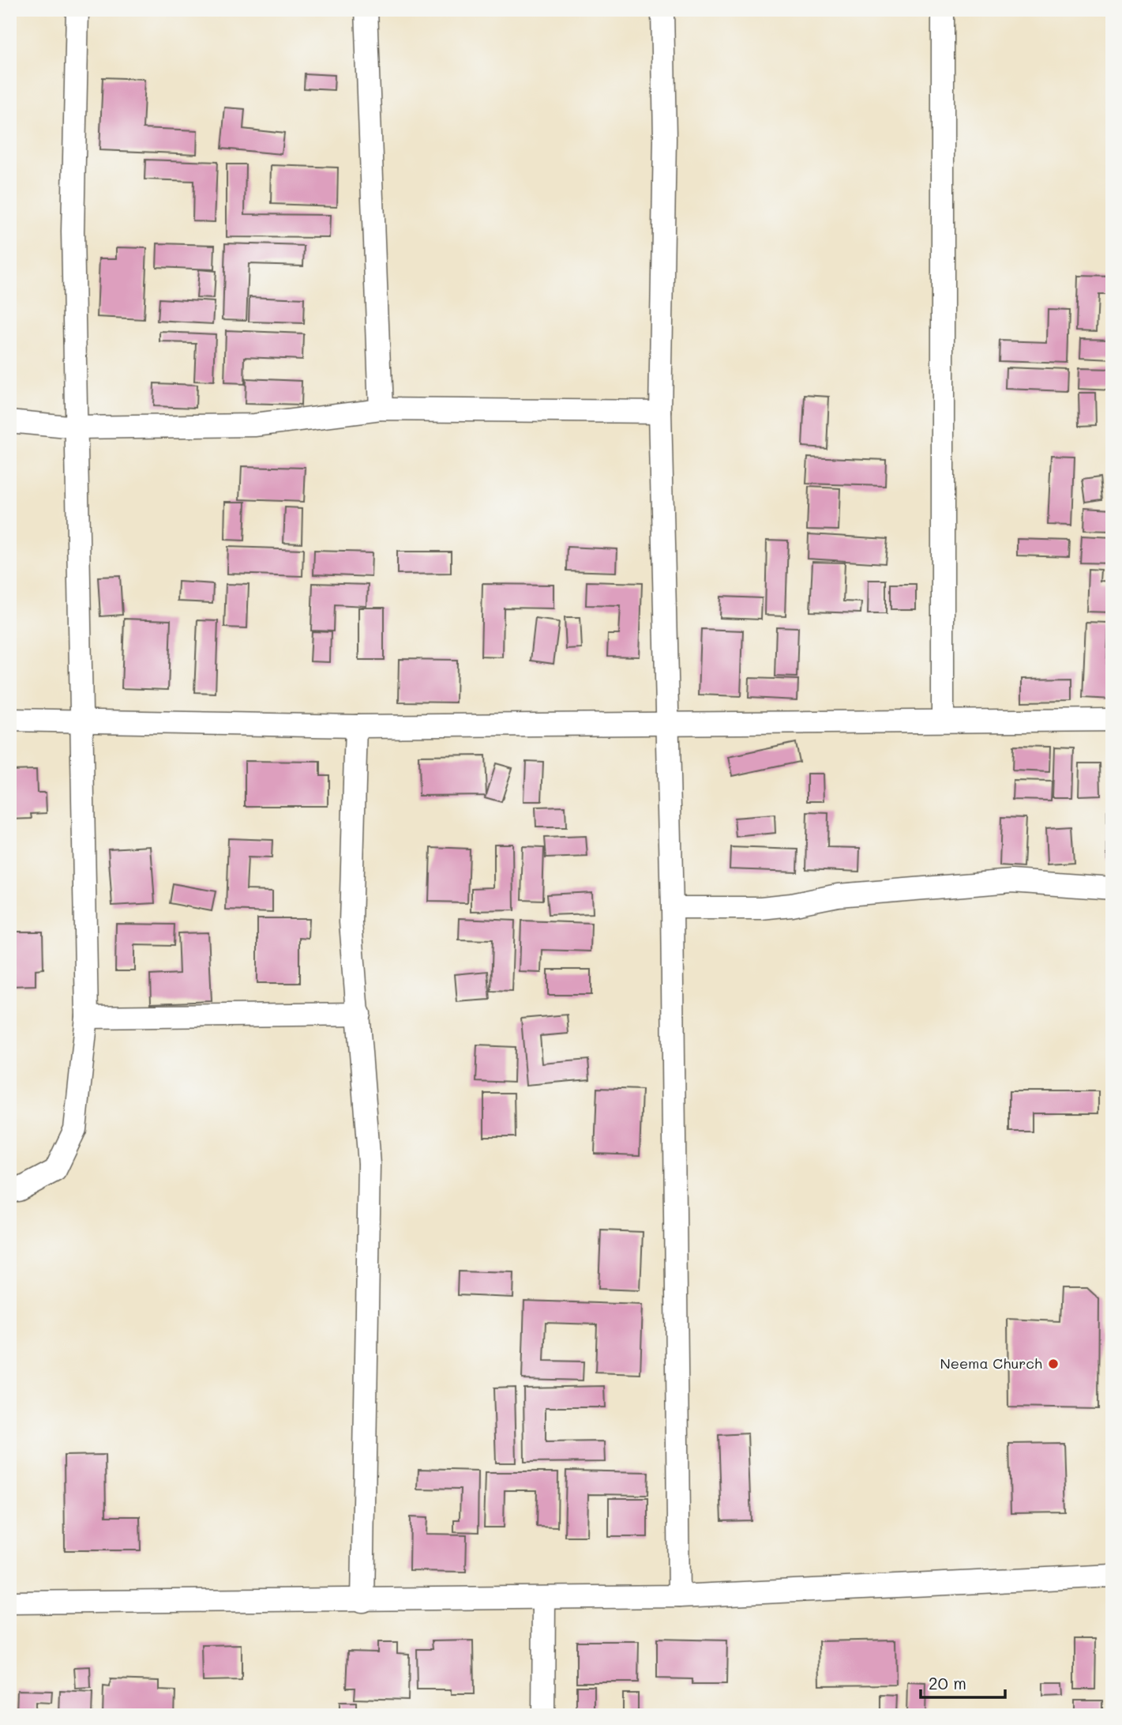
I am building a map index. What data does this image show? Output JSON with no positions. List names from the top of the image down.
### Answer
{
  "places": ["Neema Church"],
  "scale_bar": "20 m"
}
